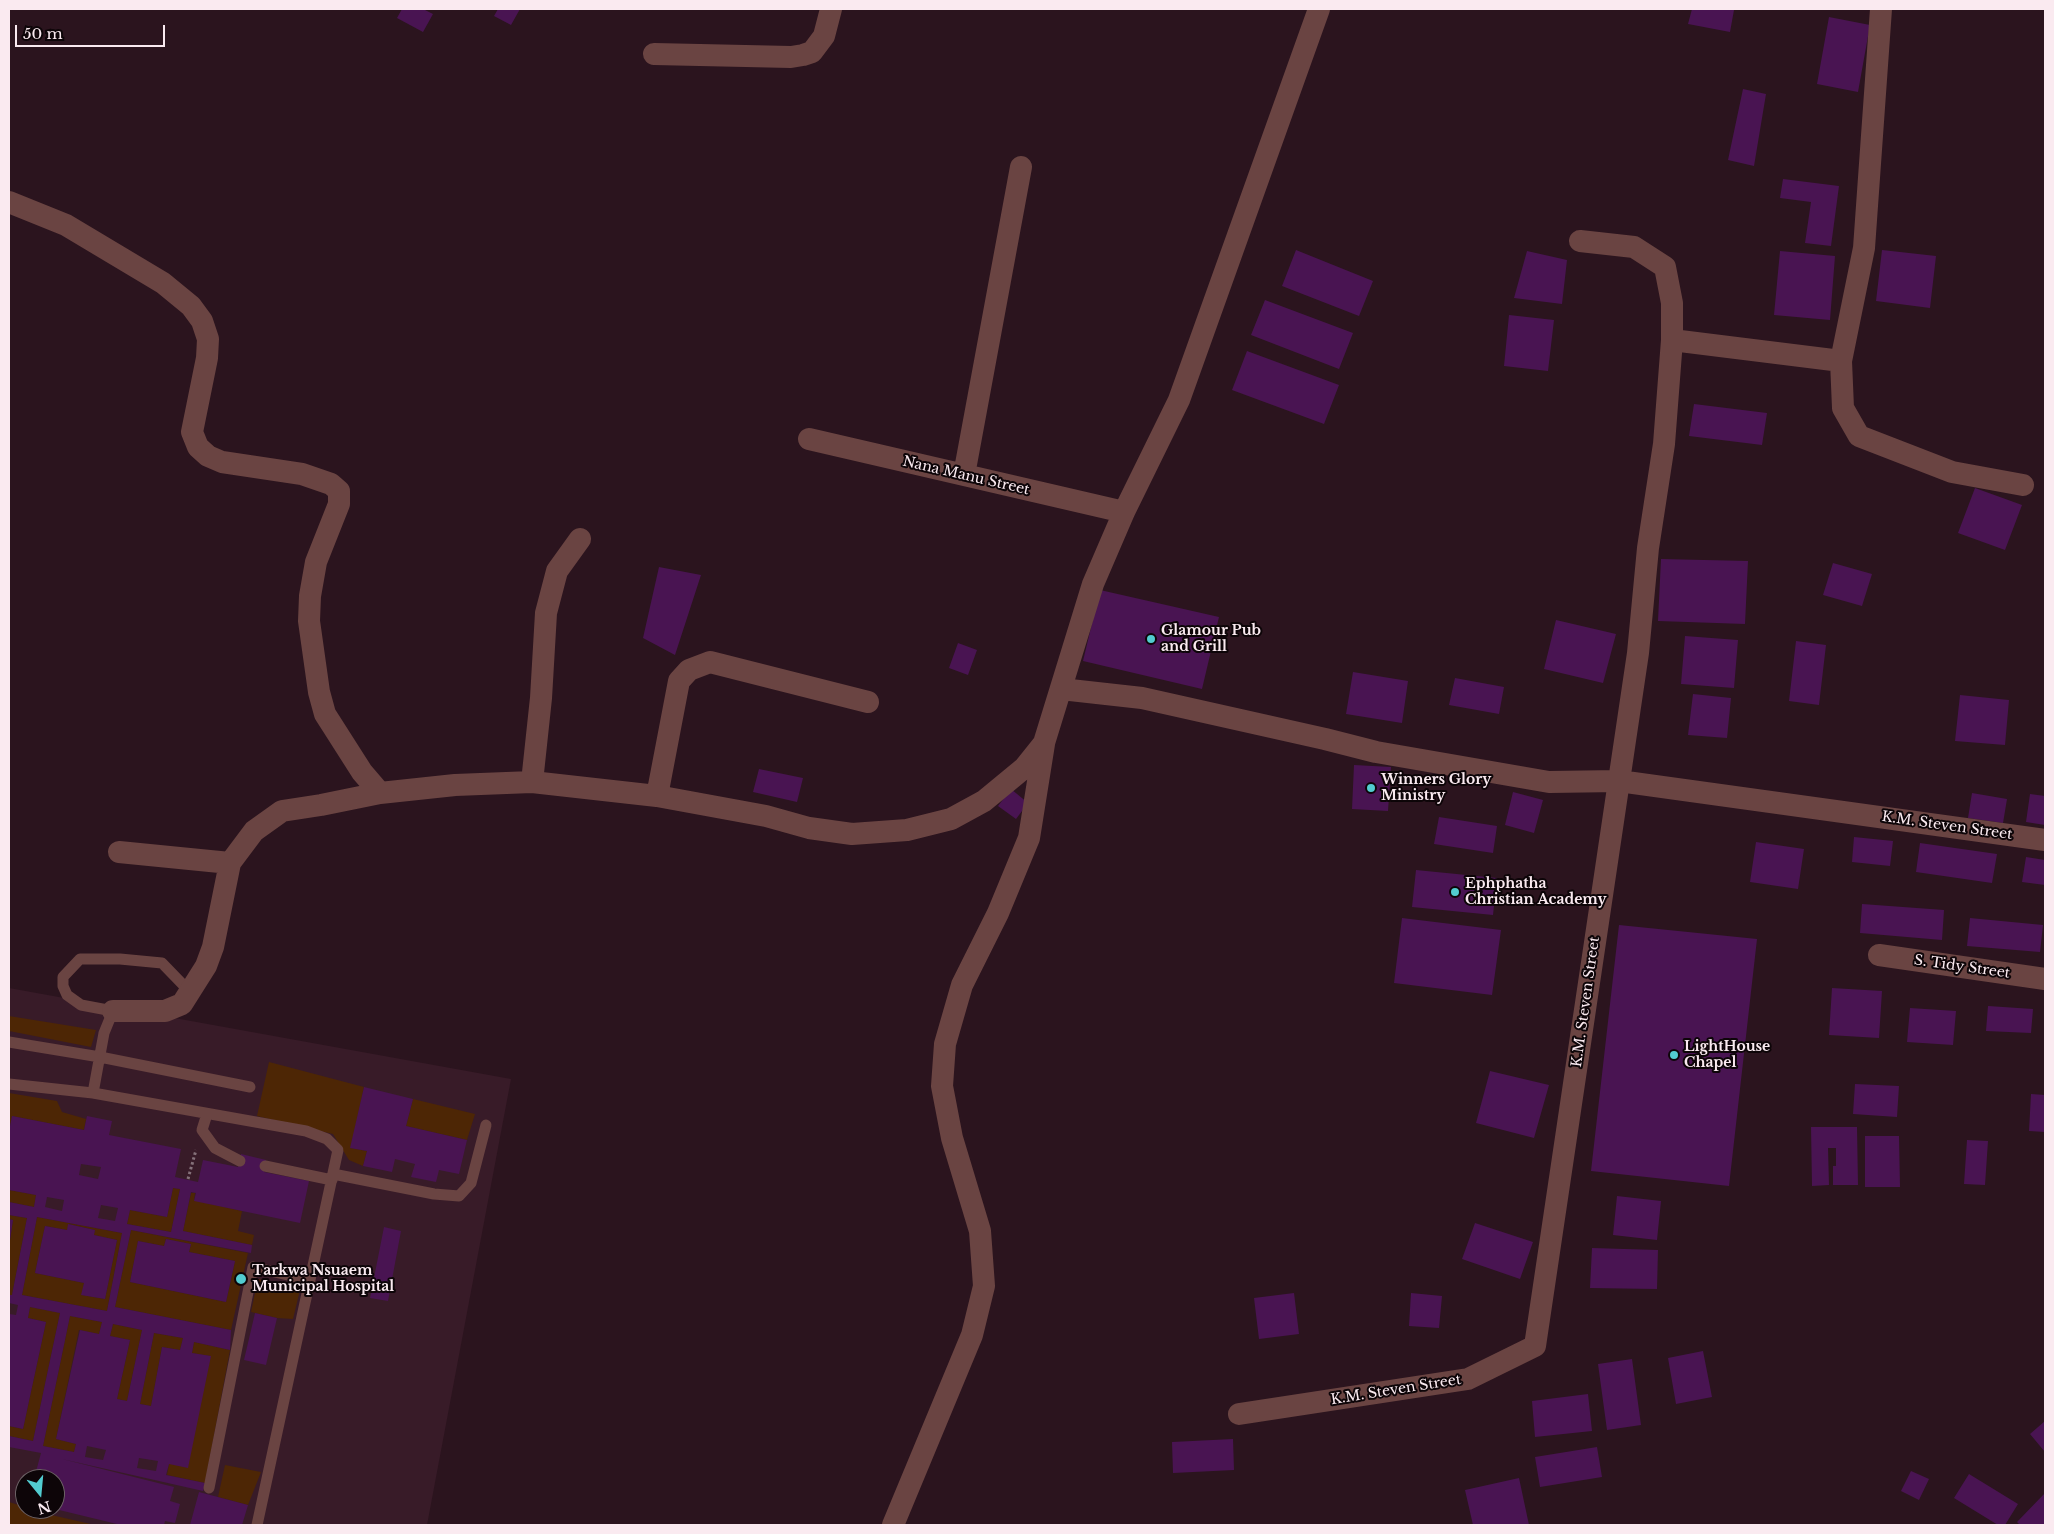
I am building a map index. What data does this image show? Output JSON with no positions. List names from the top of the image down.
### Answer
{
  "streets": {
    "street": ["Nana Manu Street", "K.M. Steven Street", "S. Tidy Street"]
  },
  "places": [
    "Glamour Pub and Grill",
    "Winners Glory Ministry",
    "Ephphatha Christian Academy",
    "LightHouse Chapel",
    "Tarkwa Nsuaem Municipal Hospital"
  ],
  "scale_bar": "50 m",
  "north": "bottom"
}
